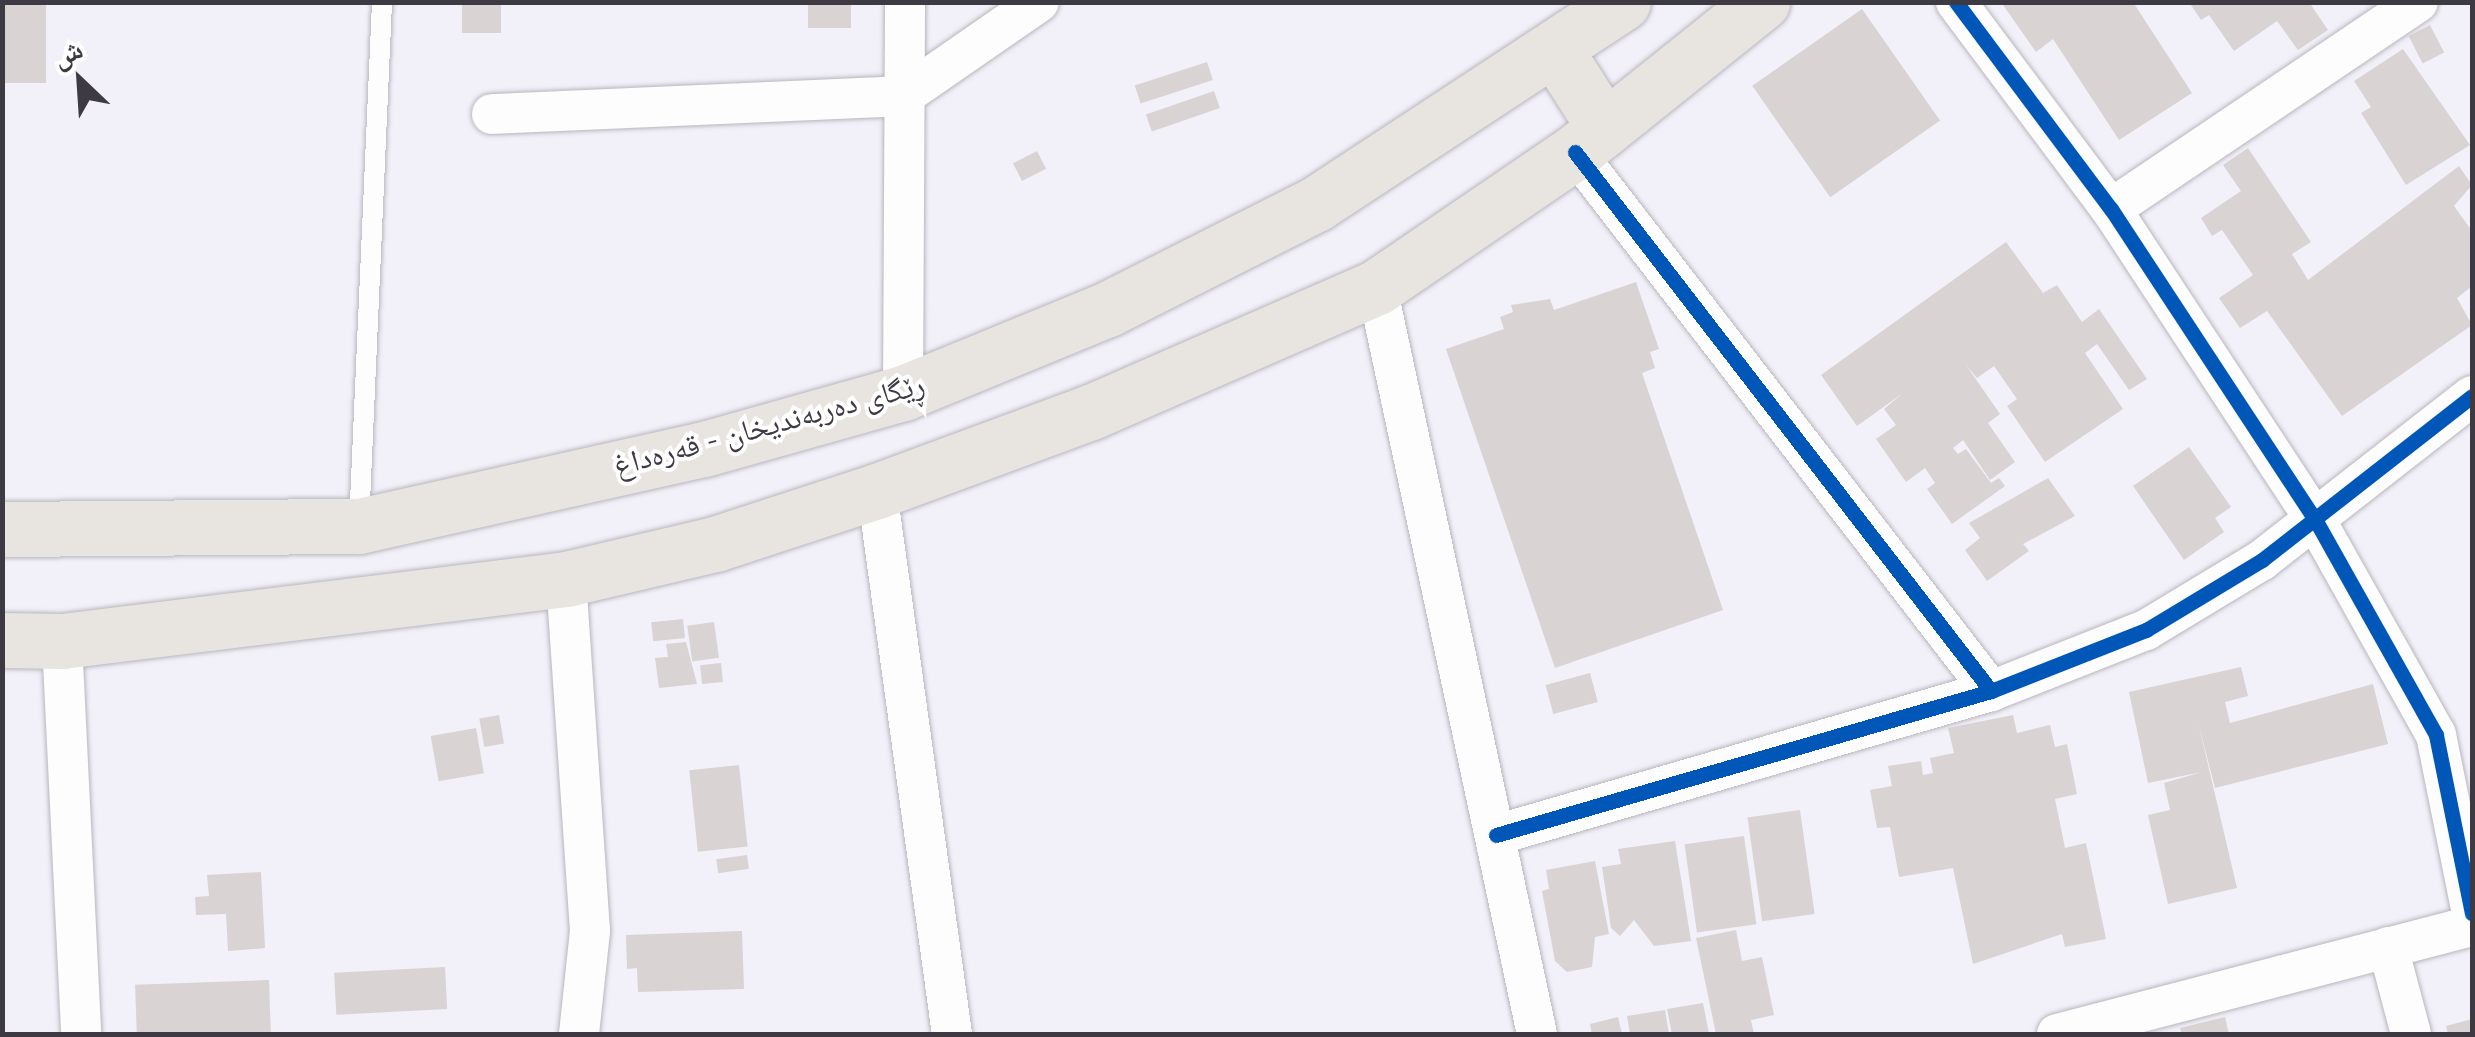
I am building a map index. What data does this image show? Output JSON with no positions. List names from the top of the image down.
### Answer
{
  "streets": {
    "main road": ["ڕێگای دەربەندیخان - قەرەداغ"]
  },
  "north": "top left"
}
